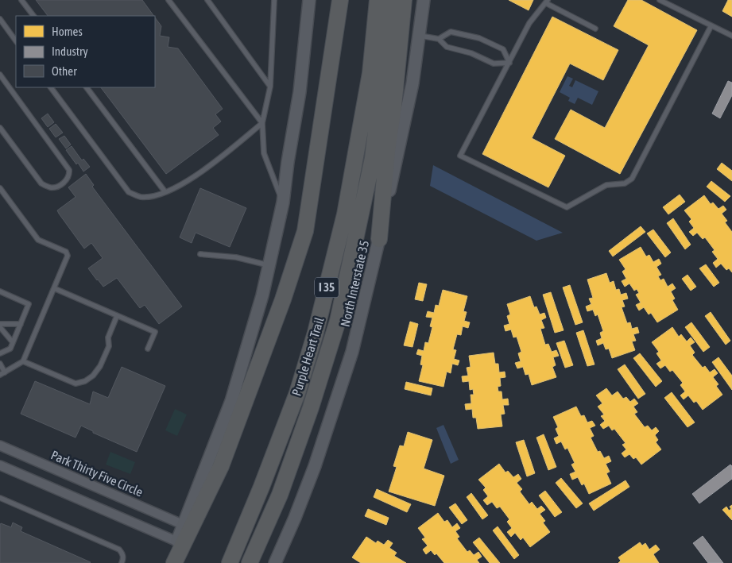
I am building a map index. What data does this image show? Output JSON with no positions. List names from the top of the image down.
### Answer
{
  "streets": {
    "highway": ["I 35", "Purple Heart Trail"],
    "main road": ["North Interstate 35"],
    "street": ["Park Thirty Five Circle"]
  },
  "legend": ["Homes", "Industry", "Other"]
}
